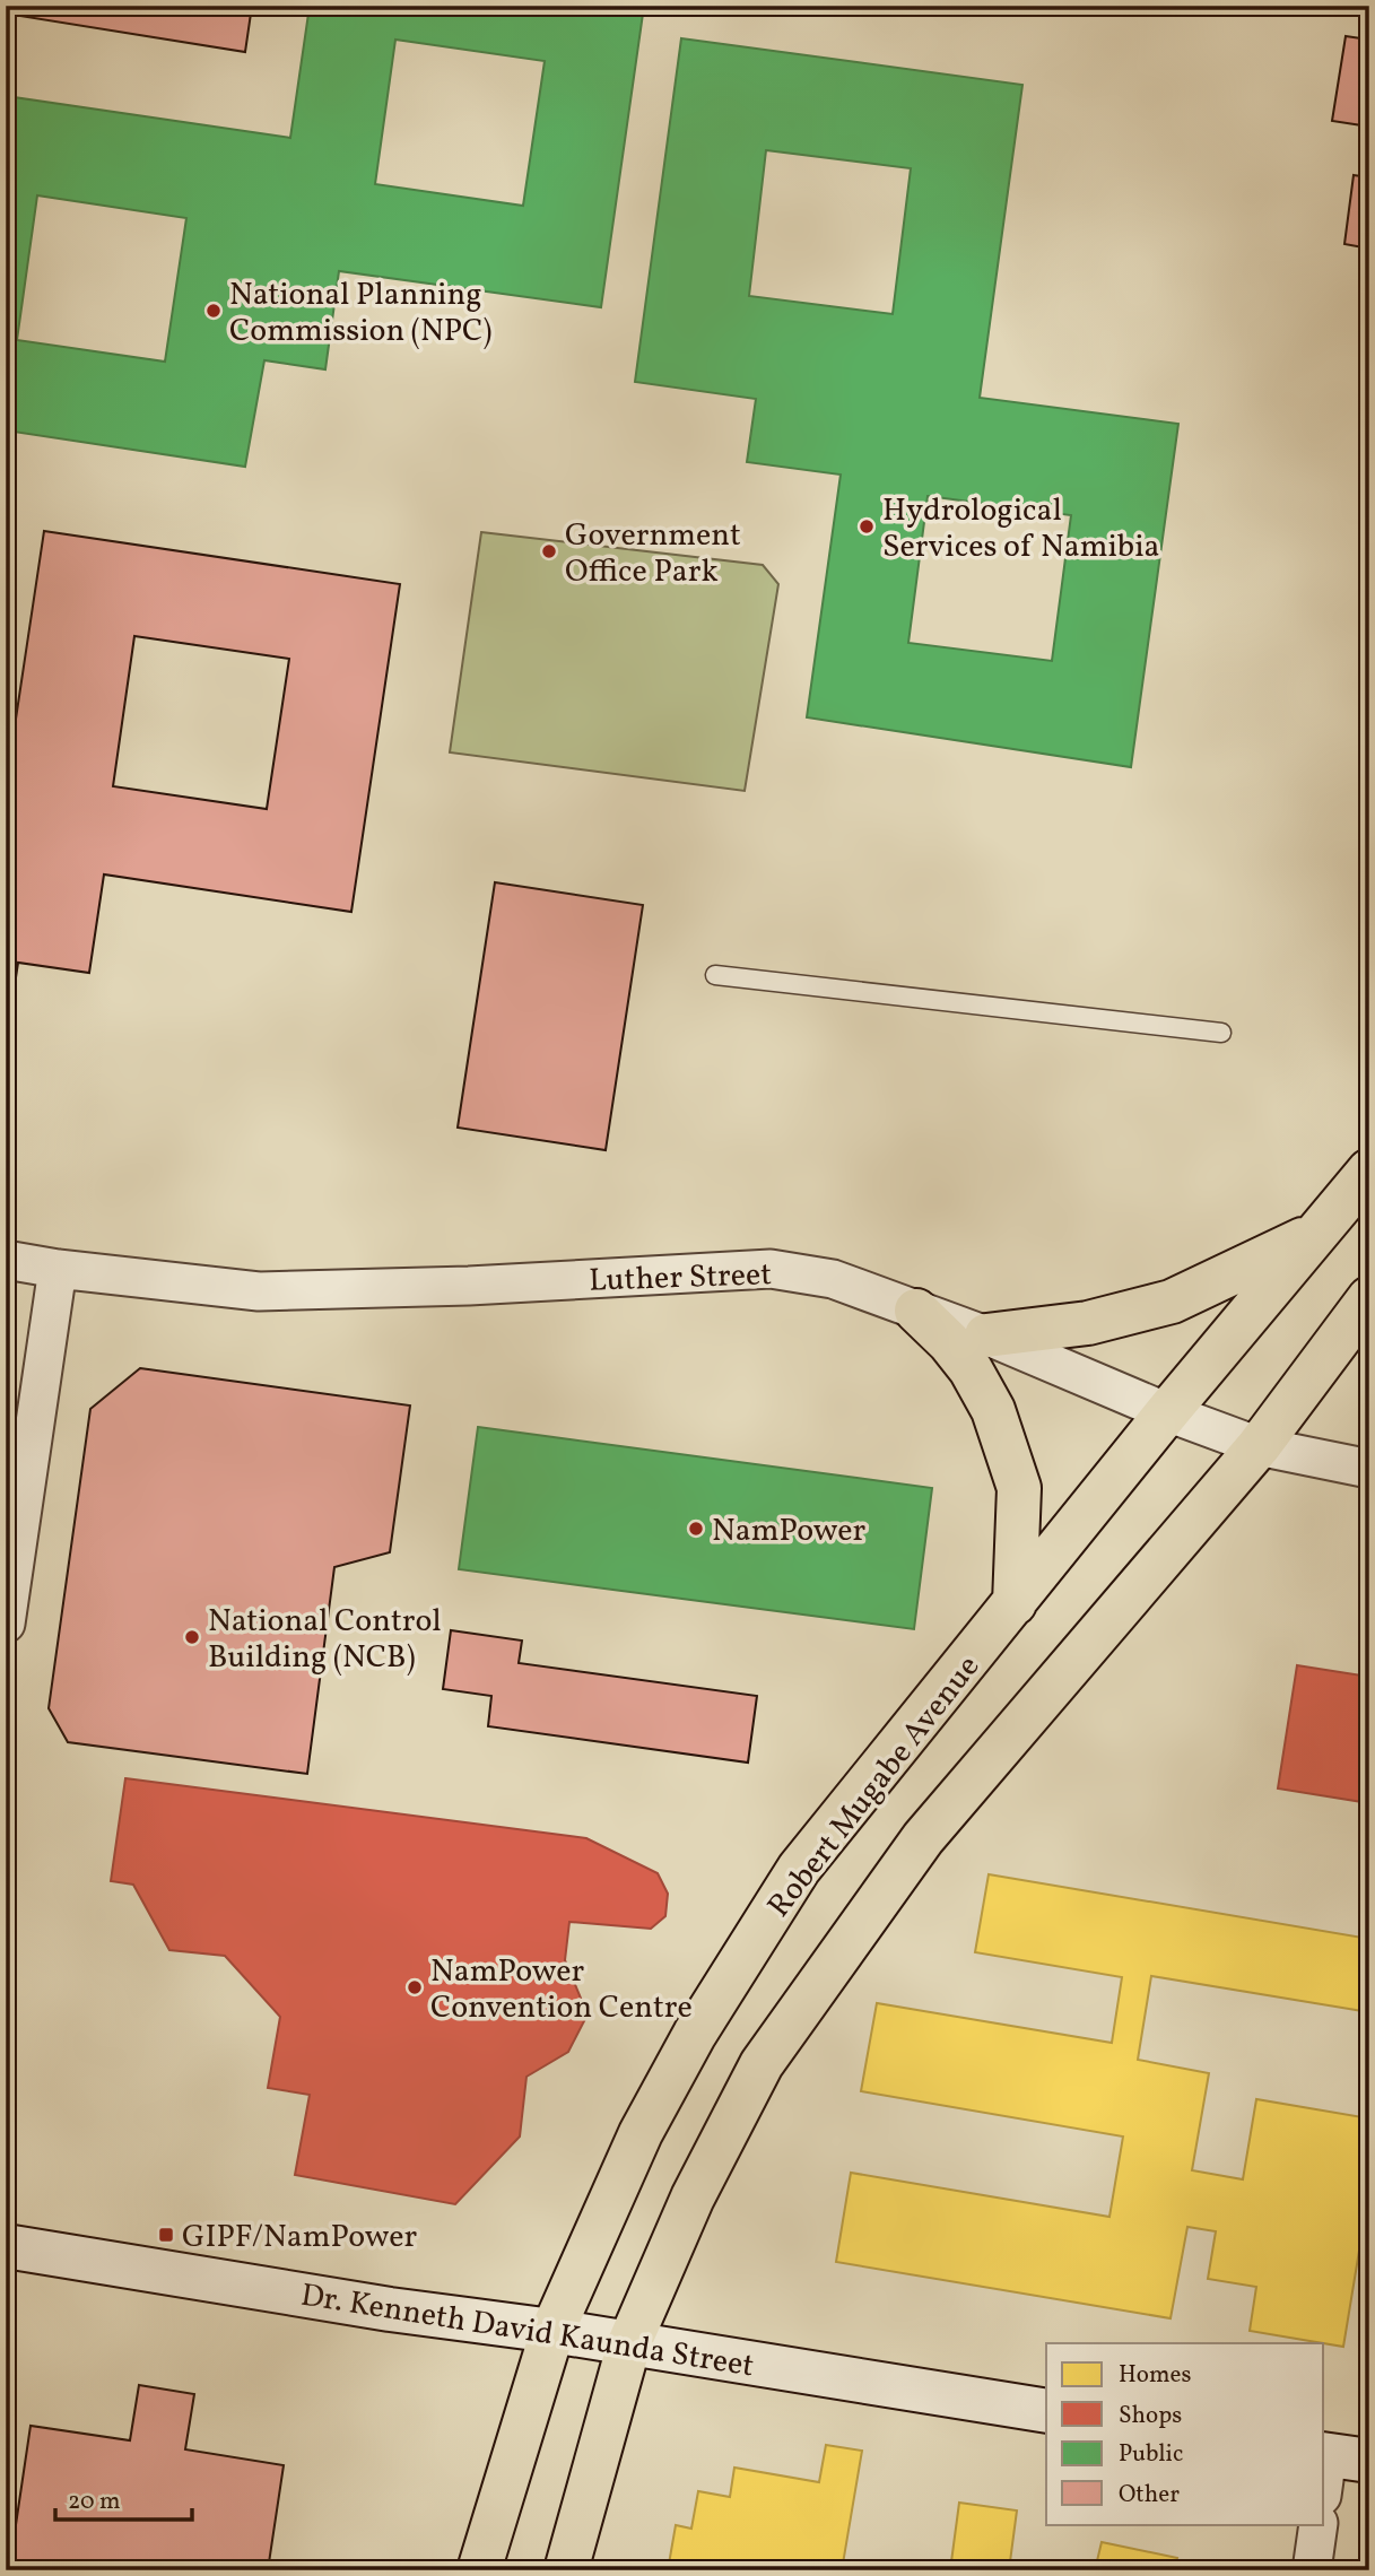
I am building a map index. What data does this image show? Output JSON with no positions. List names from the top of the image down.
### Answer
{
  "streets": {
    "main road": ["Robert Mugabe Avenue"],
    "street": ["Luther Street", "Dr. Kenneth David Kaunda Street"]
  },
  "crossings": [
    ["Luther Street", "Robert Mugabe Avenue"],
    ["Robert Mugabe Avenue", "Dr. Kenneth David Kaunda Street"]
  ],
  "places": {
    "other": [
      "National Planning Commission (NPC)",
      "Hydrological Services of Namibia",
      "Government Office Park",
      "NamPower",
      "National Control Building (NCB)",
      "NamPower Convention Centre"
    ],
    "transit": ["GIPF/NamPower"]
  },
  "legend": [
    "Homes",
    "Shops",
    "Public",
    "Other"
  ],
  "scale_bar": "20 m"
}
